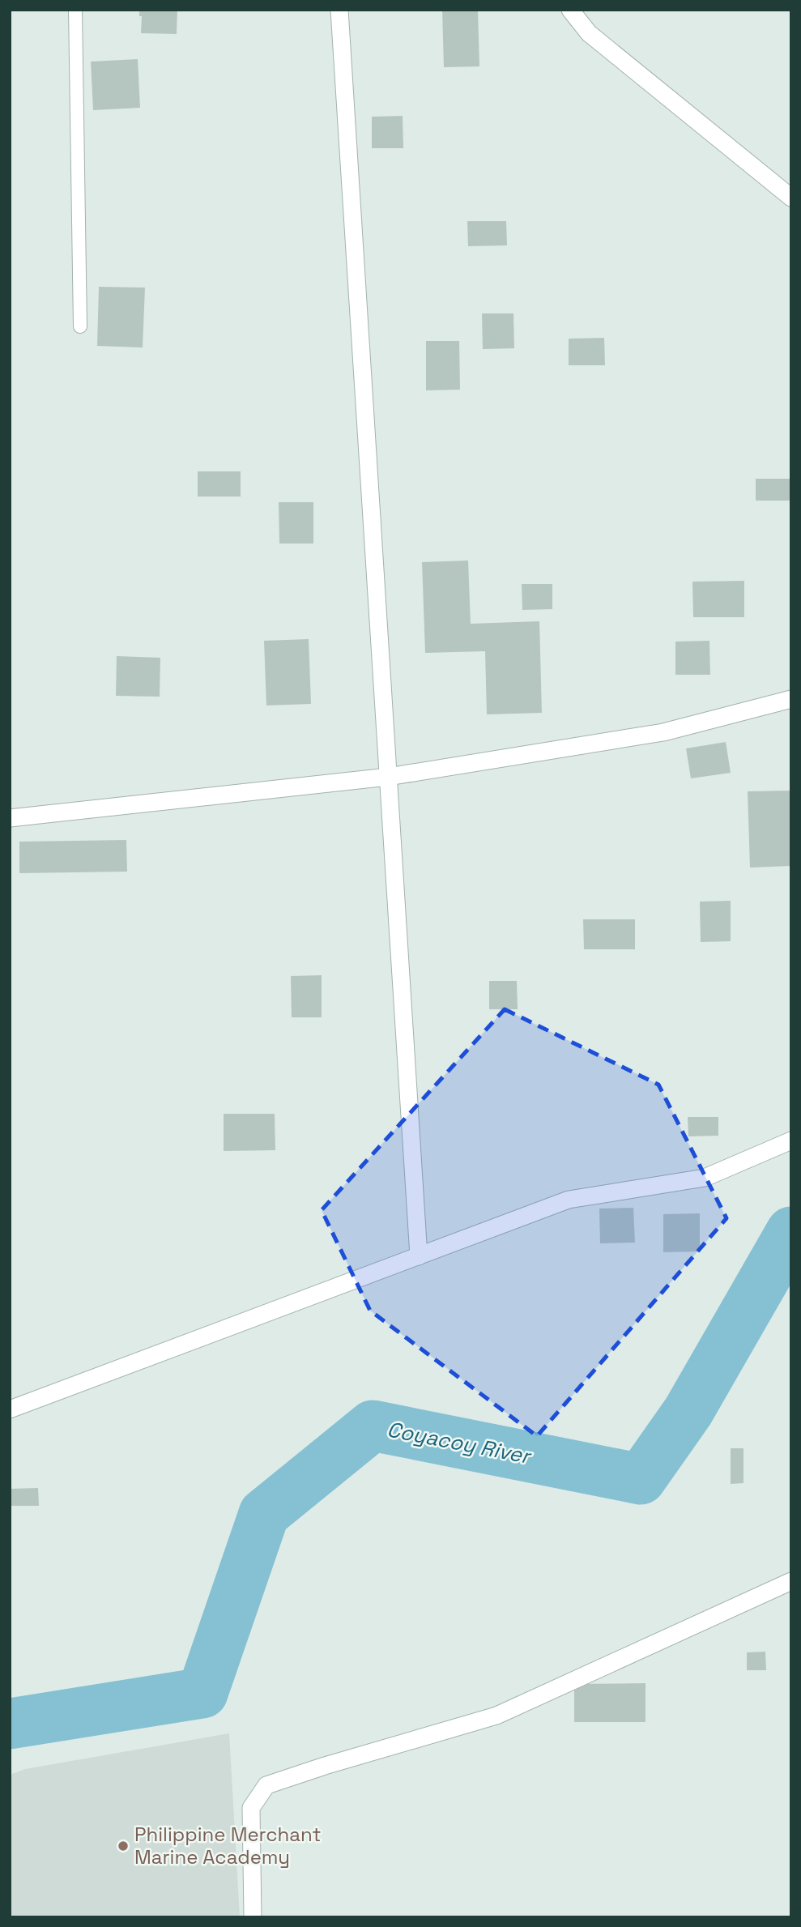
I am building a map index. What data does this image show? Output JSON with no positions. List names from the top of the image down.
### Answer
{
  "water": ["Coyacoy River"],
  "places": ["Philippine Merchant Marine Academy"]
}
